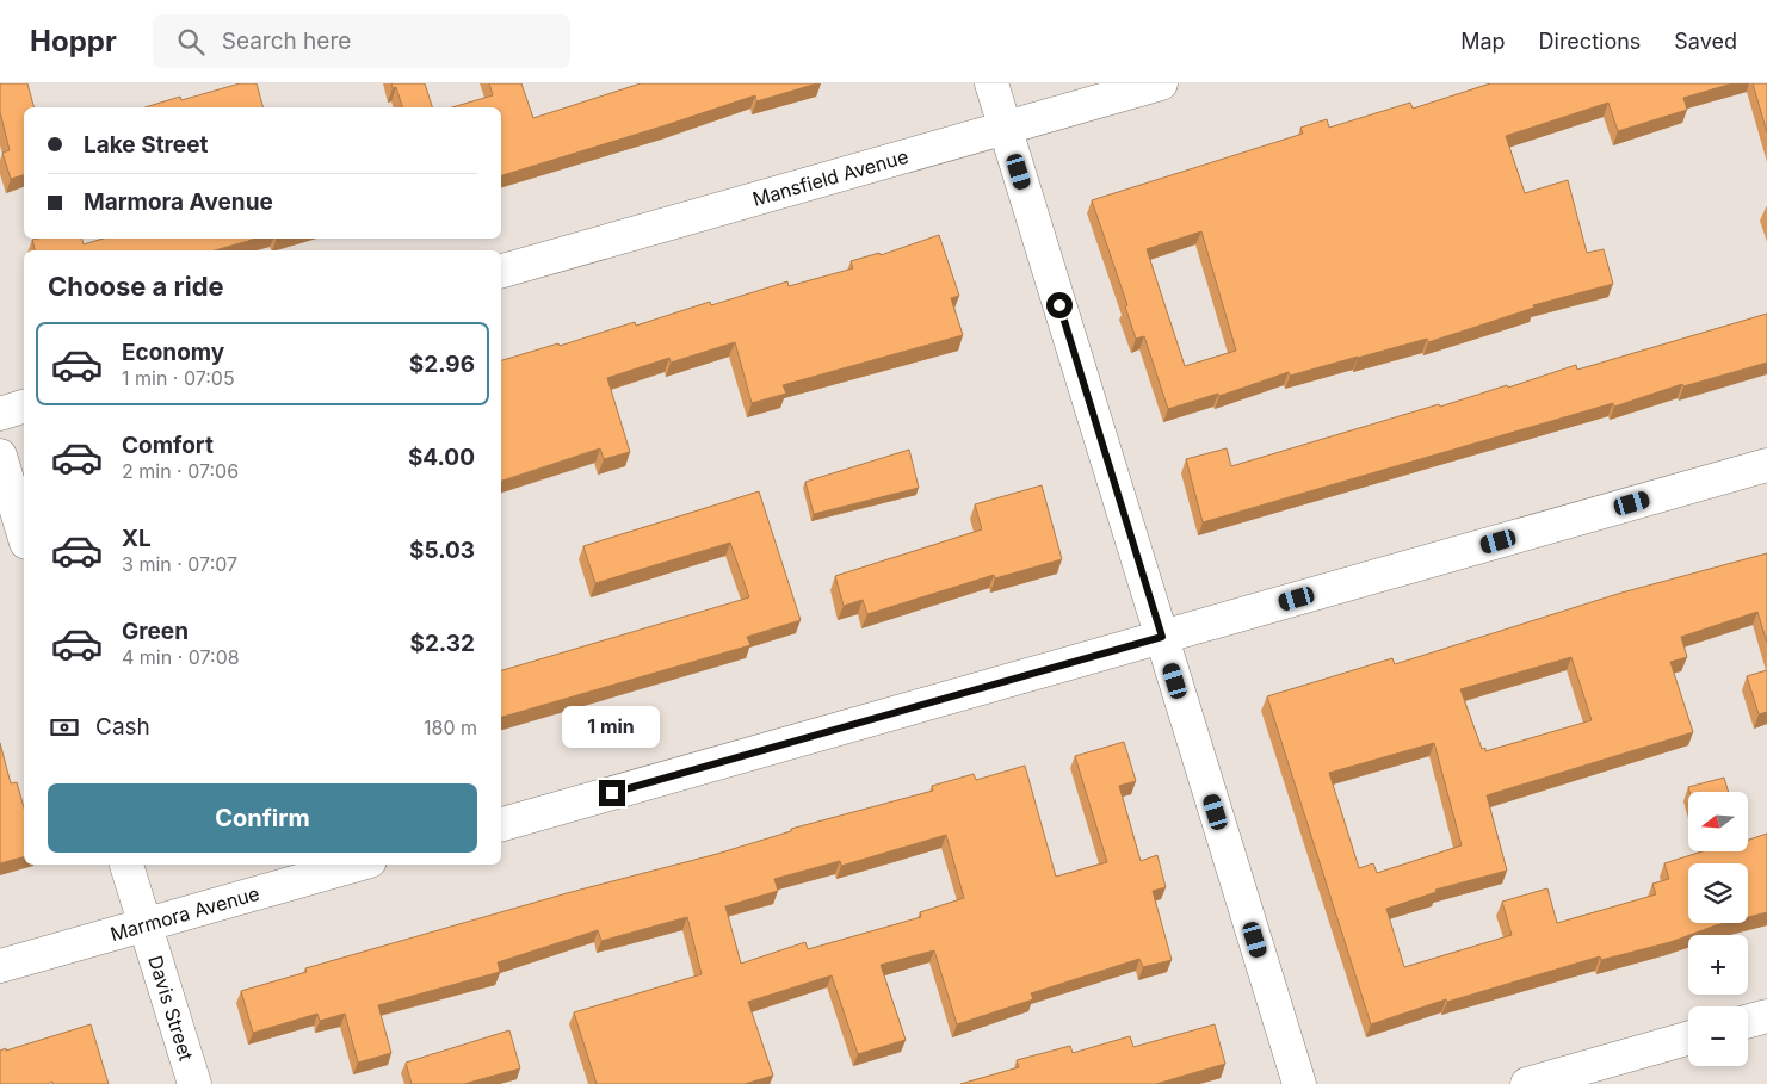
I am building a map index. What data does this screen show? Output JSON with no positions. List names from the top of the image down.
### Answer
{
  "streets": {
    "street": ["Mansfield Avenue", "Marmora Avenue", "Davis Street"]
  },
  "crossings": [
    ["Marmora Avenue", "Davis Street"]
  ],
  "north": "left",
  "page": {
    "header": "Hoppr",
    "search": "Search here",
    "nav": ["Map", "Directions", "Saved"],
    "banner": ["Lake Street", "Marmora Avenue"],
    "heading": "Choose a ride",
    "list": [
      {
        "name": "Economy",
        "note": "1 min · 07:05",
        "value": "$2.96"
      },
      {
        "name": "Comfort",
        "note": "2 min · 07:06",
        "value": "$4.00"
      },
      {
        "name": "XL",
        "note": "3 min · 07:07",
        "value": "$5.03"
      },
      {
        "name": "Green",
        "note": "4 min · 07:08",
        "value": "$2.32"
      }
    ],
    "pay": ["Cash", "180 m"],
    "bubble": "1 min",
    "buttons": "Confirm",
    "map_buttons": ["+", "−"]
  }
}
